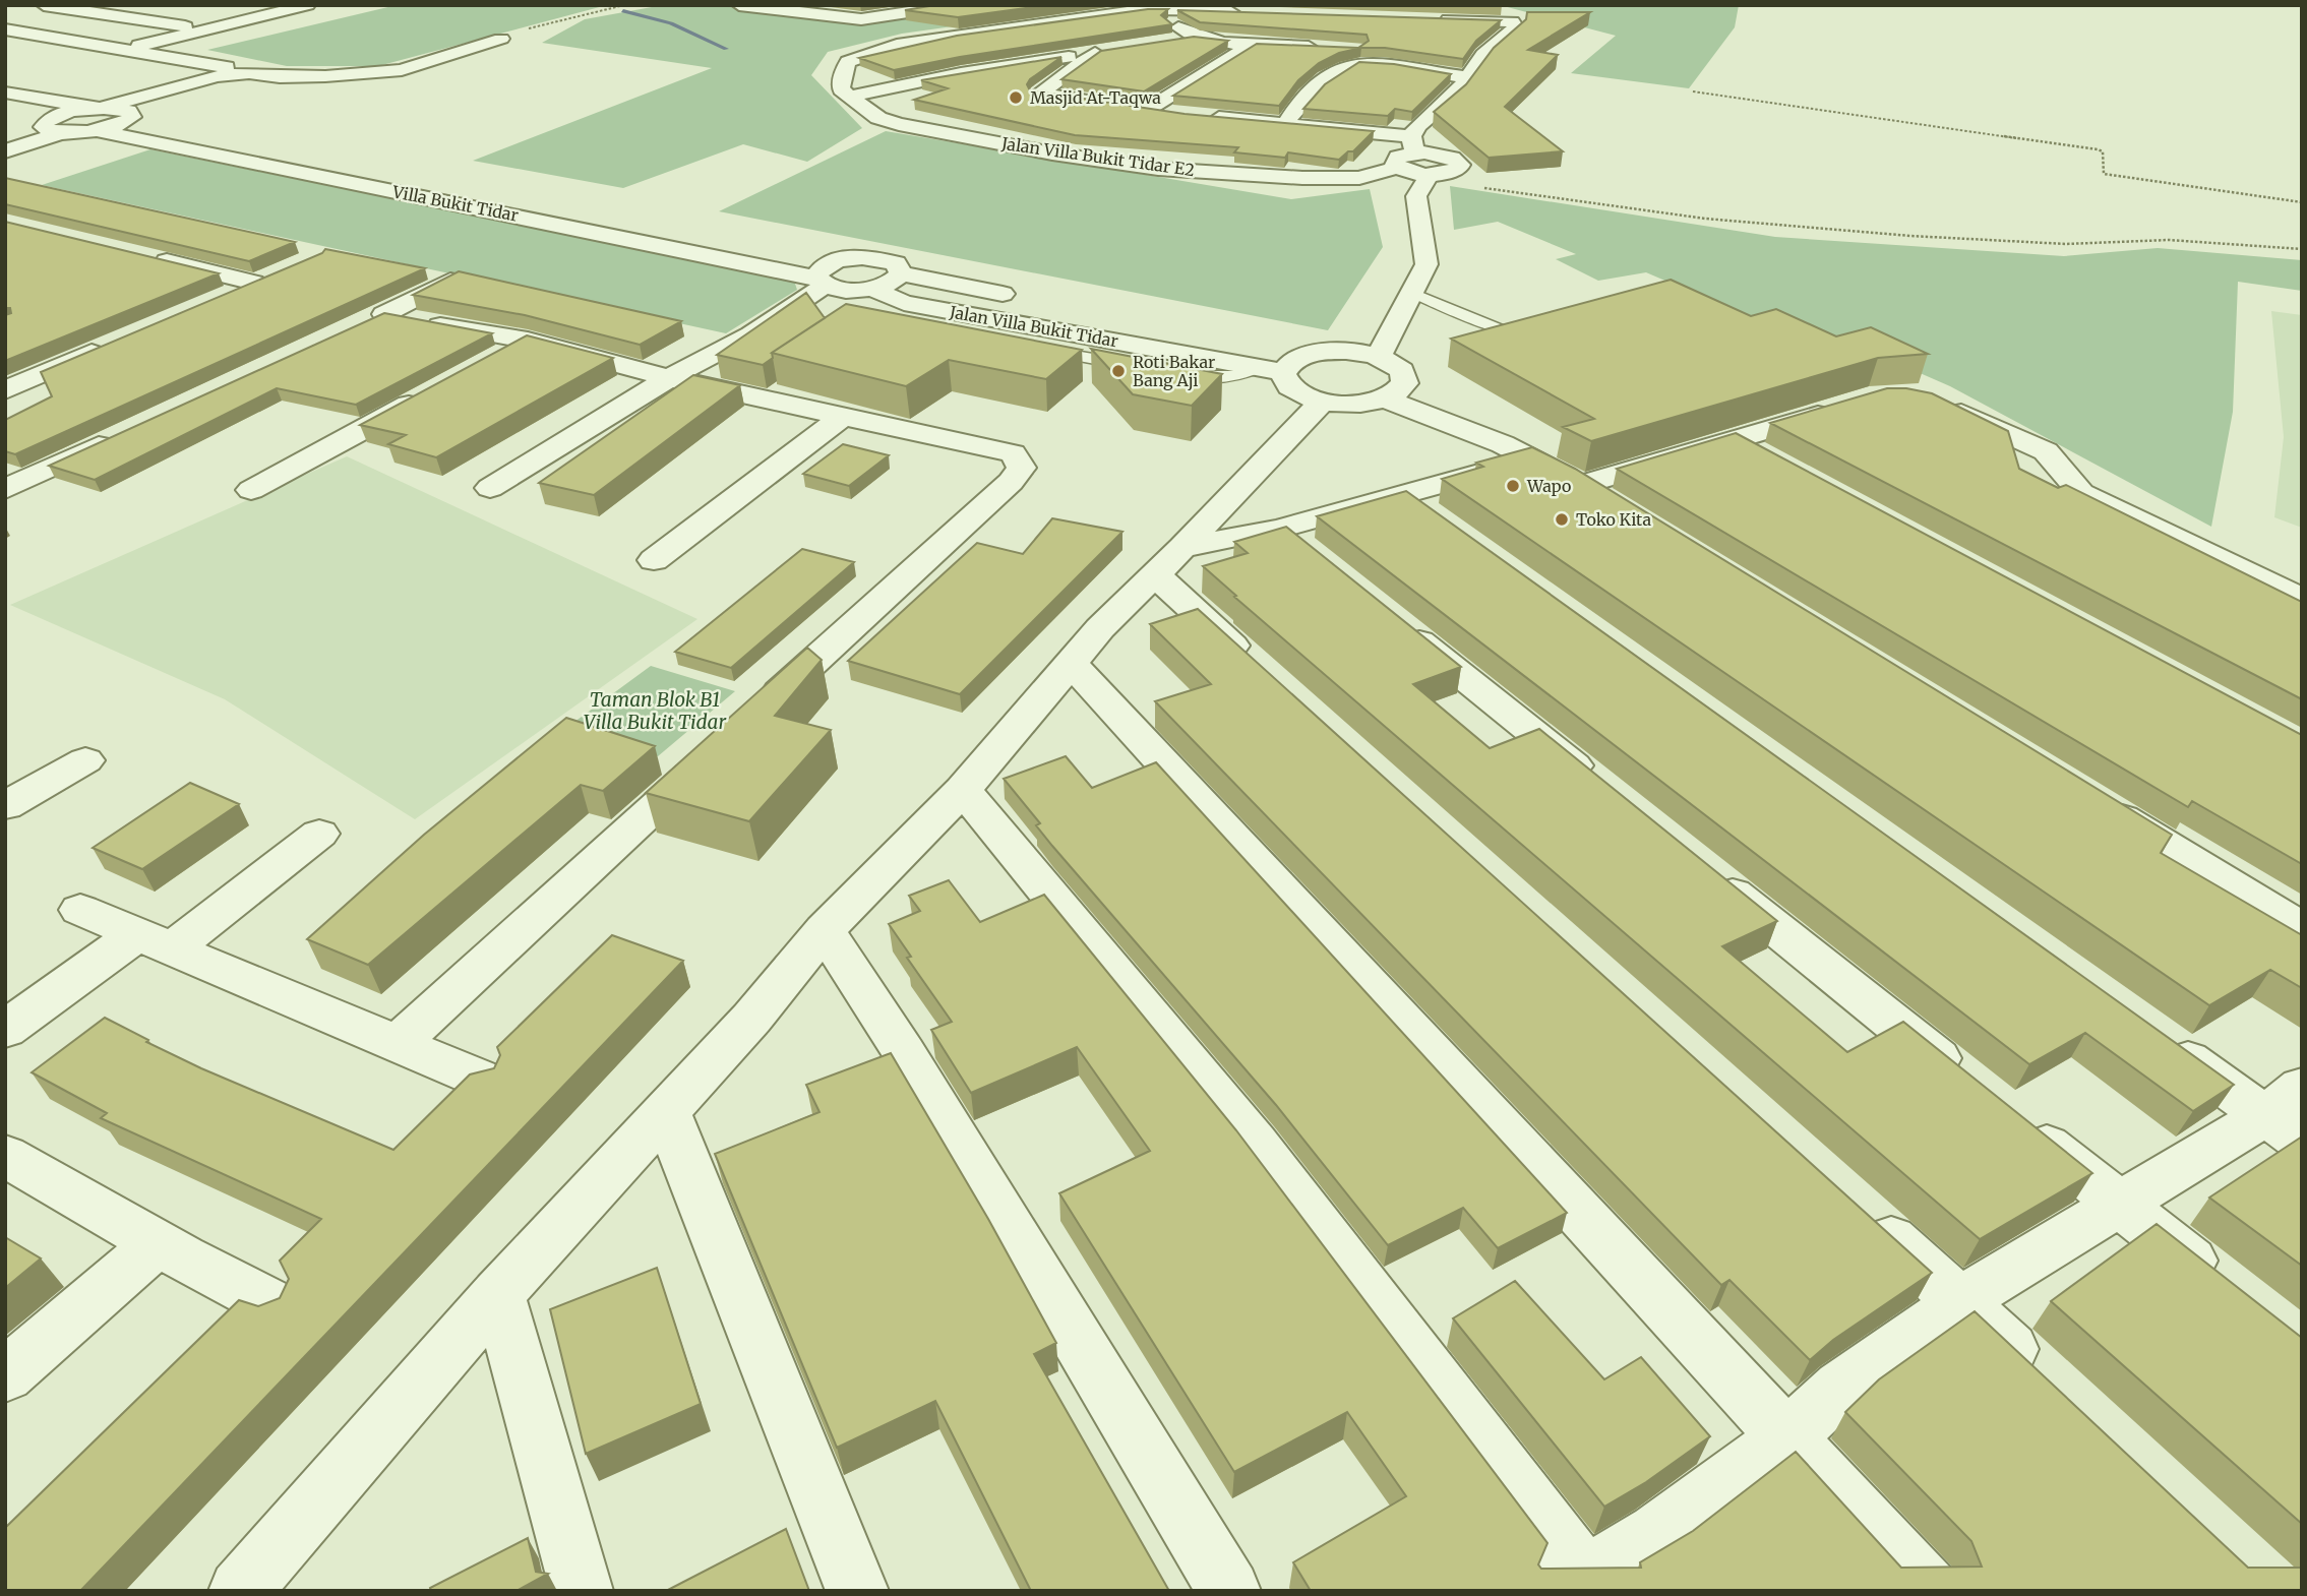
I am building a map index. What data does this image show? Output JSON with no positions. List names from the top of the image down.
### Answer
{
  "streets": {
    "street": ["Jalan Villa Bukit Tidar E2", "Villa Bukit Tidar", "Jalan Villa Bukit Tidar"]
  },
  "crossings": [
    ["Villa Bukit Tidar", "Jalan Villa Bukit Tidar"]
  ],
  "parks": ["Taman Blok B1 Villa Bukit Tidar"],
  "places": [
    "Masjid At-Taqwa",
    "Roti Bakar Bang Aji",
    "Wapo",
    "Toko Kita"
  ]
}
